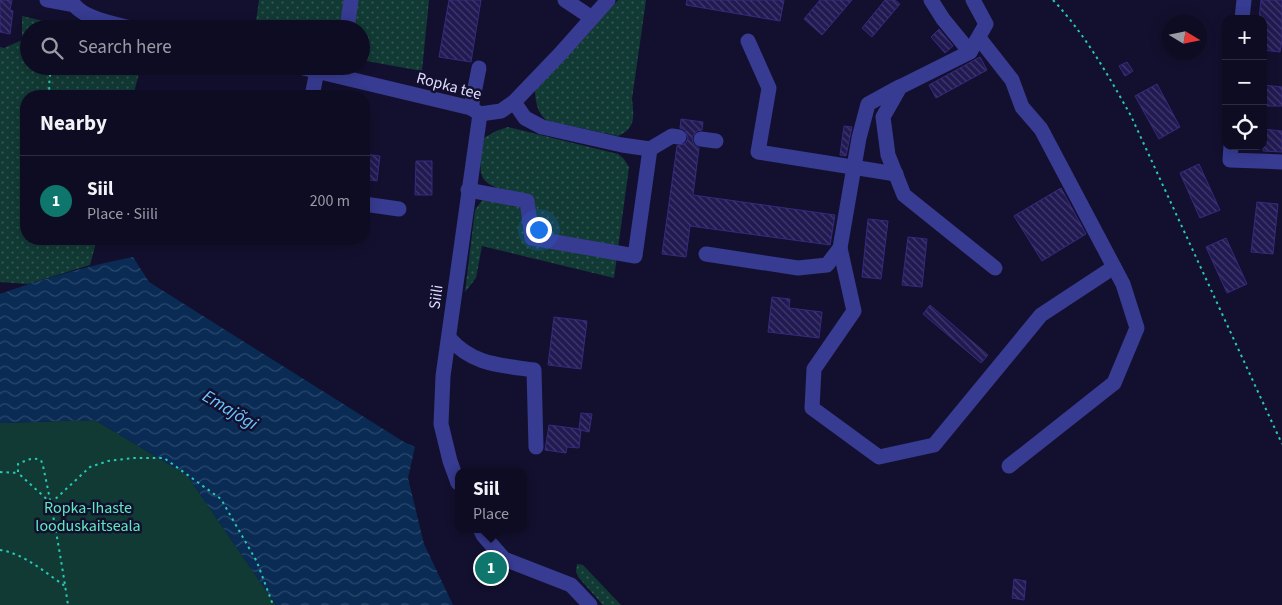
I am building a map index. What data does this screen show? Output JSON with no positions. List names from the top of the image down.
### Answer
{
  "streets": {
    "street": ["Ropka tee", "Siili"]
  },
  "crossings": [
    ["Ropka tee", "Siili"]
  ],
  "water": ["Emajõgi"],
  "parks": ["Ropka-Ihaste looduskaitseala"],
  "north": "right",
  "page": {
    "map_buttons": ["+", "−"],
    "search": "Search here",
    "heading": "Nearby",
    "list": [
      {
        "mark": "1",
        "name": "Siil",
        "note": "Place · Siili",
        "value": "200 m"
      }
    ],
    "popup": ["Siil", "Place"],
    "pins": "1"
  }
}
